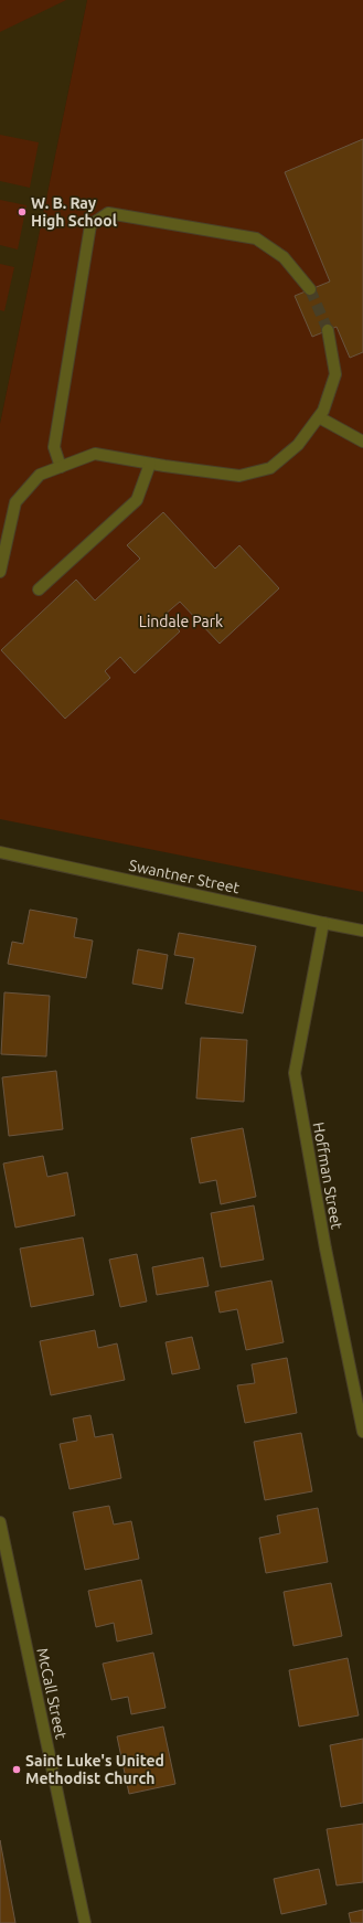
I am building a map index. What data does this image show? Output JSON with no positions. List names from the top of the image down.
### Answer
{
  "streets": {
    "street": ["Swantner Street", "Hoffman Street", "McCall Street"]
  },
  "crossings": [
    ["Swantner Street", "Hoffman Street"]
  ],
  "parks": ["Lindale Park"],
  "places": ["W. B. Ray High School", "Saint Luke's United Methodist Church"]
}
